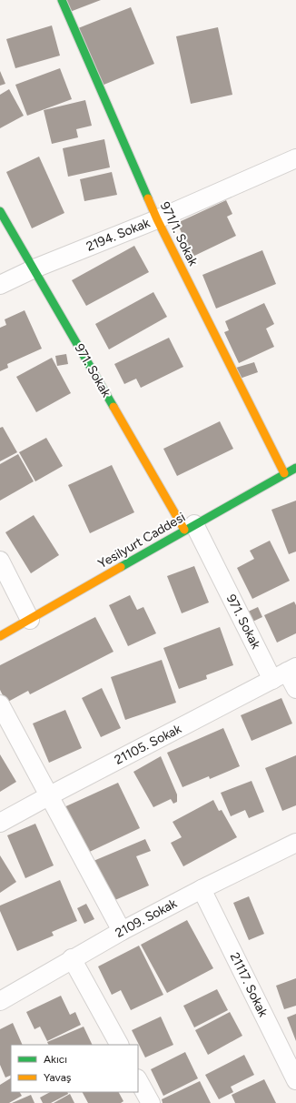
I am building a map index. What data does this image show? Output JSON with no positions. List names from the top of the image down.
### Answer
{
  "streets": {
    "street": [
      "971/1. Sokak",
      "2194. Sokak",
      "971. Sokak",
      "Yesilyurt Caddesi",
      "21105. Sokak",
      "2109. Sokak",
      "21117. Sokak"
    ]
  },
  "crossings": [
    ["971/1. Sokak", "2194. Sokak"],
    ["971/1. Sokak", "Yesilyurt Caddesi"],
    ["2194. Sokak", "971. Sokak"],
    ["971. Sokak", "Yesilyurt Caddesi"],
    ["971. Sokak", "21105. Sokak"],
    ["2109. Sokak", "21117. Sokak"]
  ],
  "legend": ["Akıcı", "Yavaş"]
}
